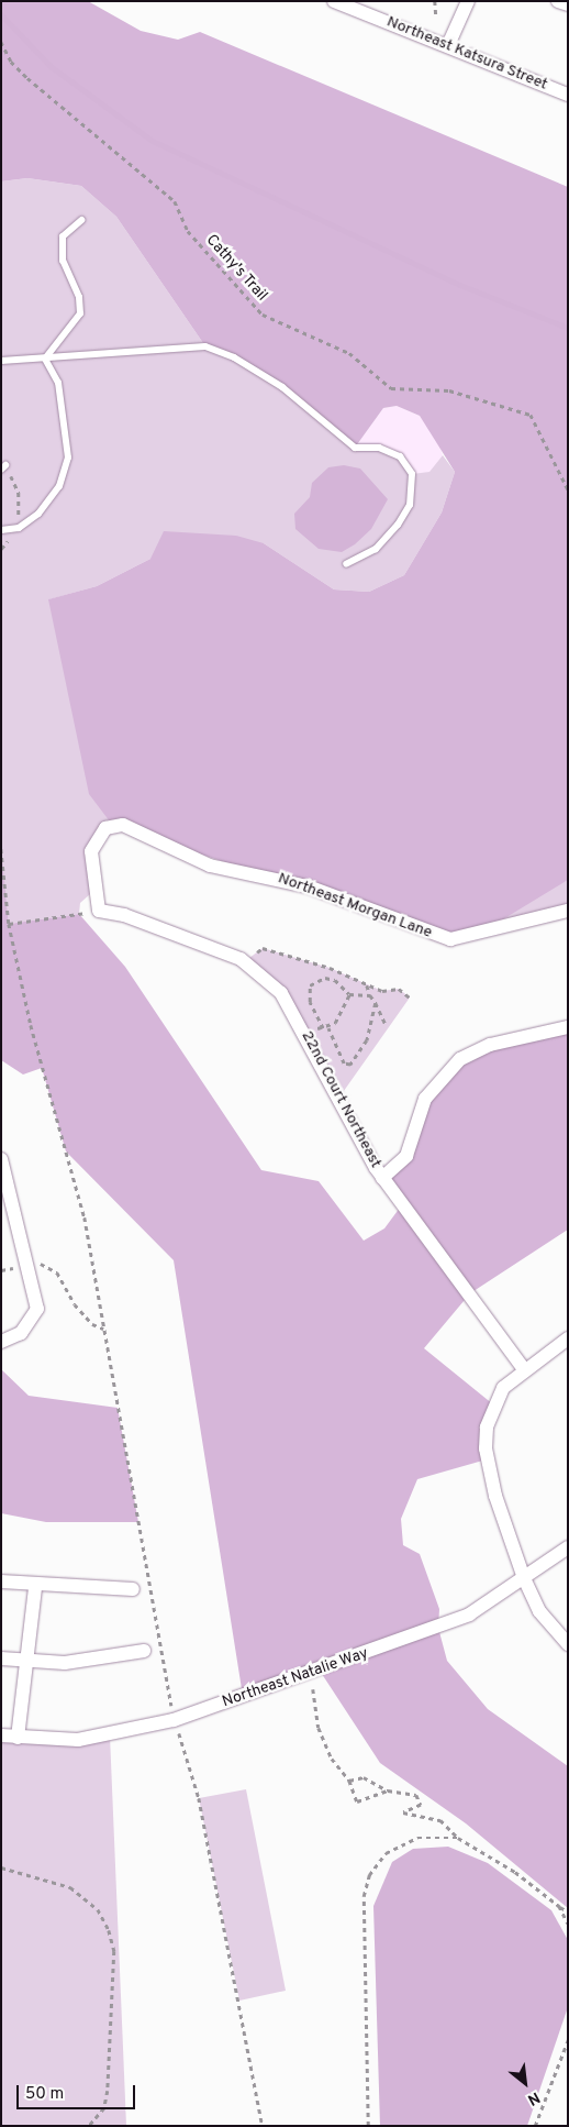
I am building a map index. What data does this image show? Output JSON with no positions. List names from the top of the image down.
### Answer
{
  "streets": {
    "street": [
      "Northeast Katsura Street",
      "Northeast Morgan Lane",
      "22nd Court Northeast",
      "Northeast Natalie Way"
    ],
    "path": ["Cathy's Trail"]
  },
  "crossings": [
    ["Northeast Morgan Lane", "22nd Court Northeast"]
  ],
  "scale_bar": "50 m",
  "north": "bottom right"
}
